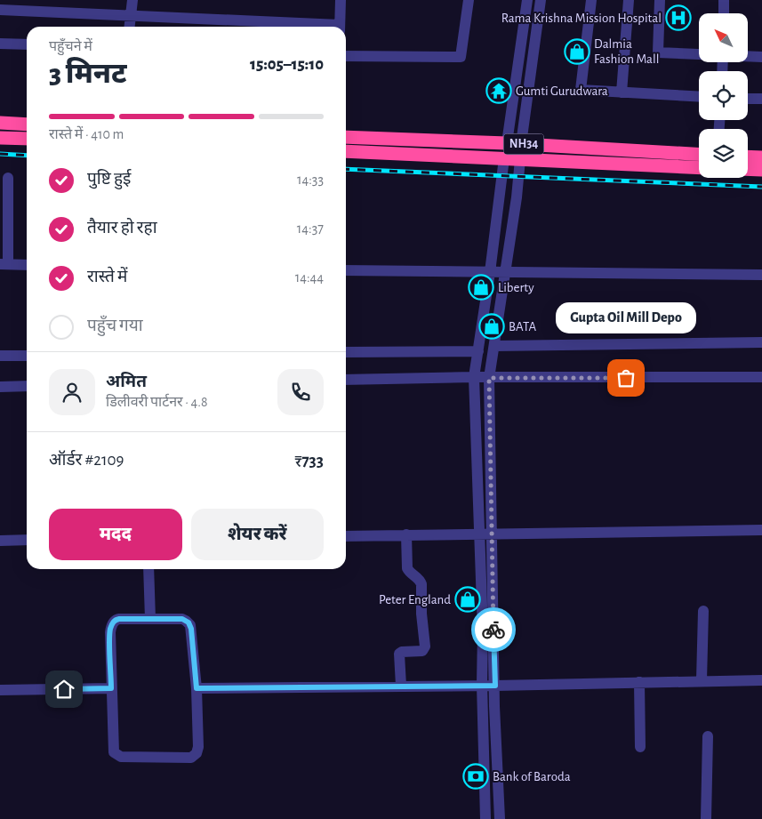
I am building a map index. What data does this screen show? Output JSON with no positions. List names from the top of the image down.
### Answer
{
  "streets": {
    "highway": ["NH34"]
  },
  "places": {
    "hospital": ["Rama Krishna Mission Hospital"],
    "shop": [
      "Dalmia Fashion Mall",
      "Liberty",
      "BATA",
      "Peter England"
    ],
    "temple": ["Gumti Gurudwara"],
    "other": ["Gupta Oil Mill Depo"],
    "bank": ["Bank of Baroda"]
  },
  "north": "top left",
  "page": {
    "heading": ["3 मिनट", "पहुँचने में", "15:05–15:10"],
    "panel": [
      "अमित",
      "डिलीवरी पार्टनर · 4.8",
      "ऑर्डर #2109",
      "₹733"
    ],
    "bar": "रास्ते में · 410 m",
    "list": [
      ["पुष्टि हुई", "14:33"],
      ["तैयार हो रहा", "14:37"],
      ["रास्ते में", "14:44"],
      "पहुँच गया"
    ],
    "bubble": "Gupta Oil Mill Depo",
    "buttons": ["मदद", "शेयर करें"]
  }
}
